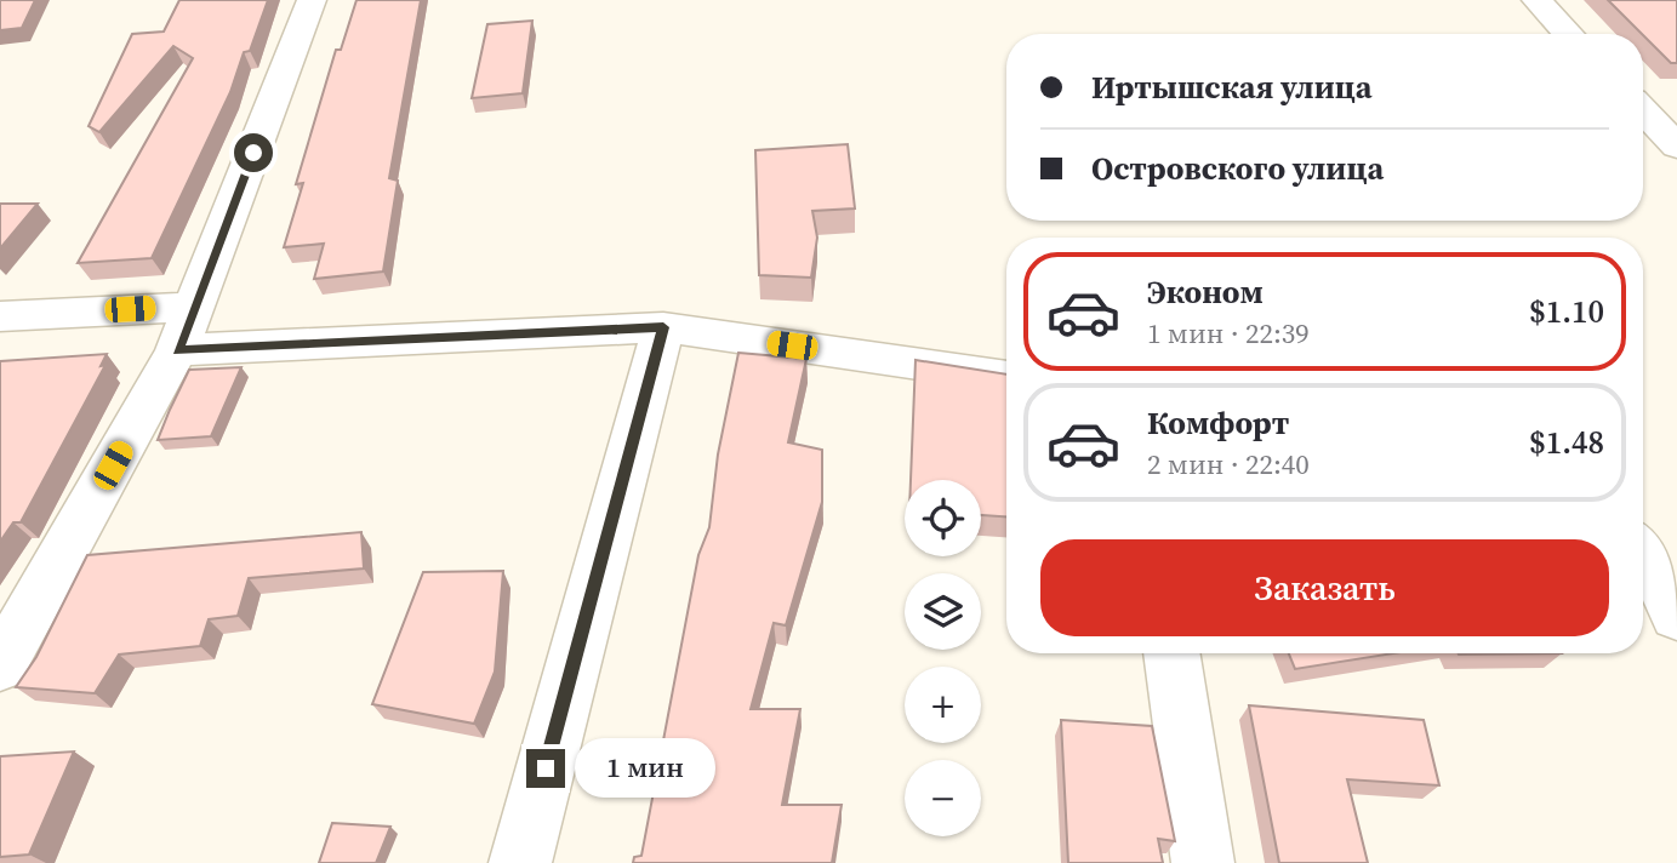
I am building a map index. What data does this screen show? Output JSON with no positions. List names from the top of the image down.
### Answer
{
  "page": {
    "banner": ["Иртышская улица", "Островского улица"],
    "list": [
      {
        "name": "Эконом",
        "note": "1 мин · 22:39",
        "value": "$1.10"
      },
      {
        "name": "Комфорт",
        "note": "2 мин · 22:40",
        "value": "$1.48"
      }
    ],
    "map_buttons": ["+", "−"],
    "buttons": "Заказать",
    "bubble": "1 мин"
  }
}
